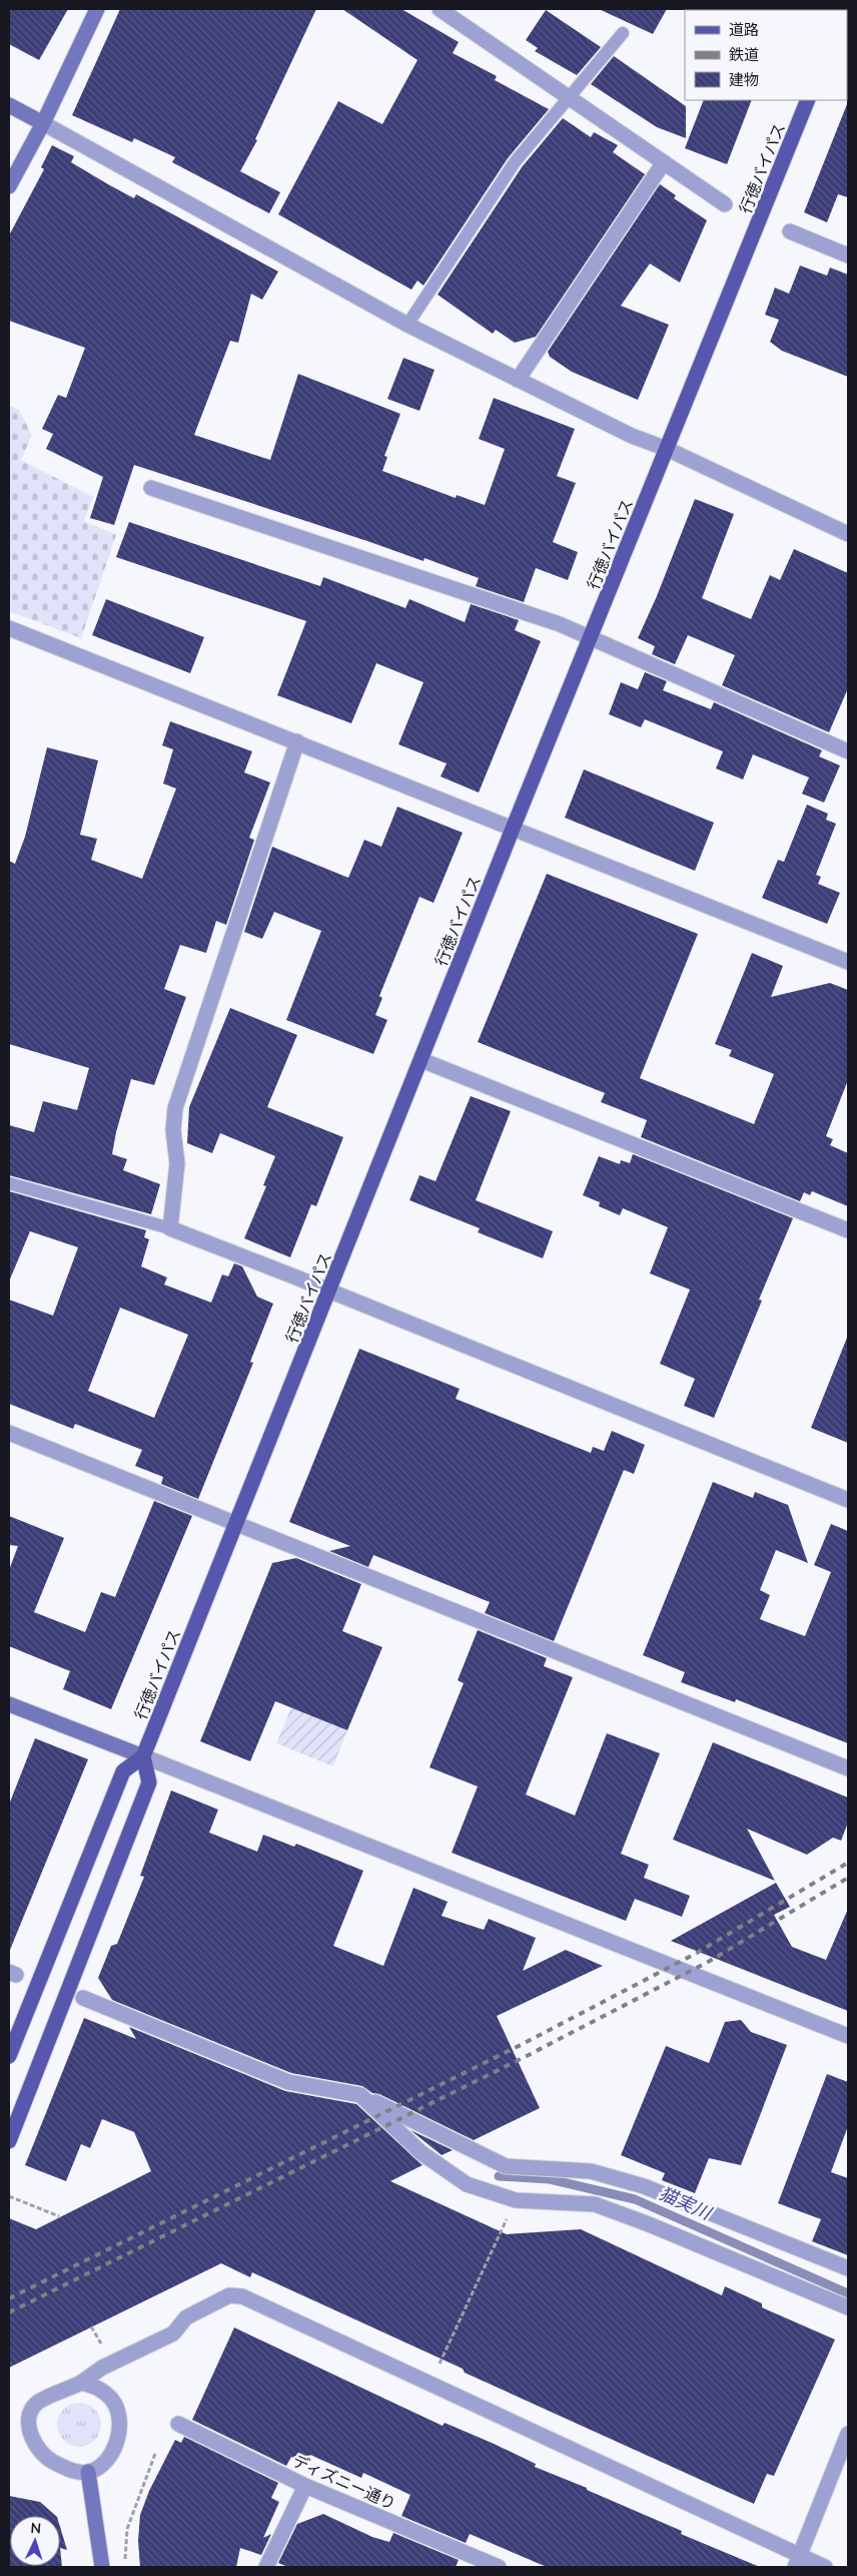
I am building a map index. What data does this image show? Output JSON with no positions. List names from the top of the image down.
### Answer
{
  "streets": {
    "main road": ["行徳バイパス"],
    "street": ["ディズニー通り"]
  },
  "water": ["猫実川"],
  "legend": ["道路", "鉄道", "建物"],
  "north": "top"
}
